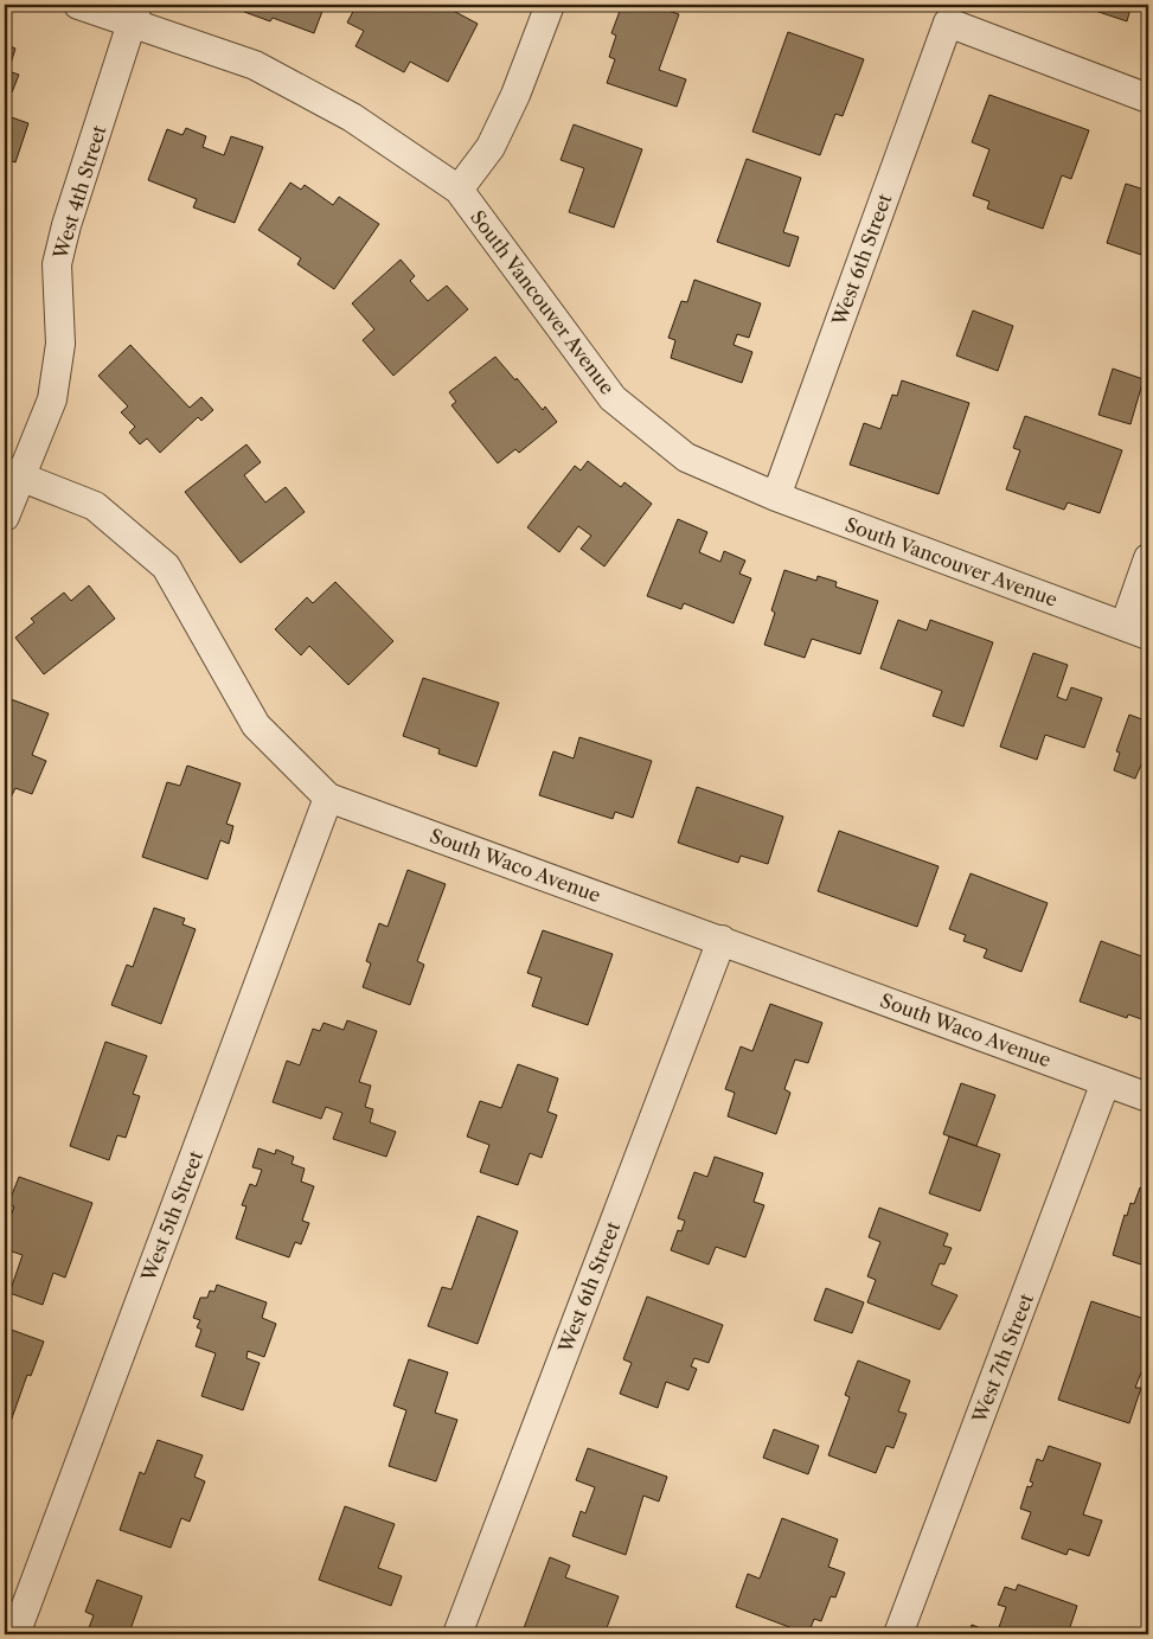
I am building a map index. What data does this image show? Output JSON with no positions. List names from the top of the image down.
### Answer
{
  "streets": {
    "street": [
      "West 4th Street",
      "West 6th Street",
      "South Vancouver Avenue",
      "South Waco Avenue",
      "West 5th Street",
      "West 7th Street"
    ]
  },
  "crossings": [
    ["West 4th Street", "South Vancouver Avenue"],
    ["West 4th Street", "South Waco Avenue"],
    ["West 6th Street", "South Vancouver Avenue"],
    ["West 6th Street", "South Waco Avenue"],
    ["South Waco Avenue", "West 5th Street"],
    ["South Waco Avenue", "West 7th Street"]
  ]
}
